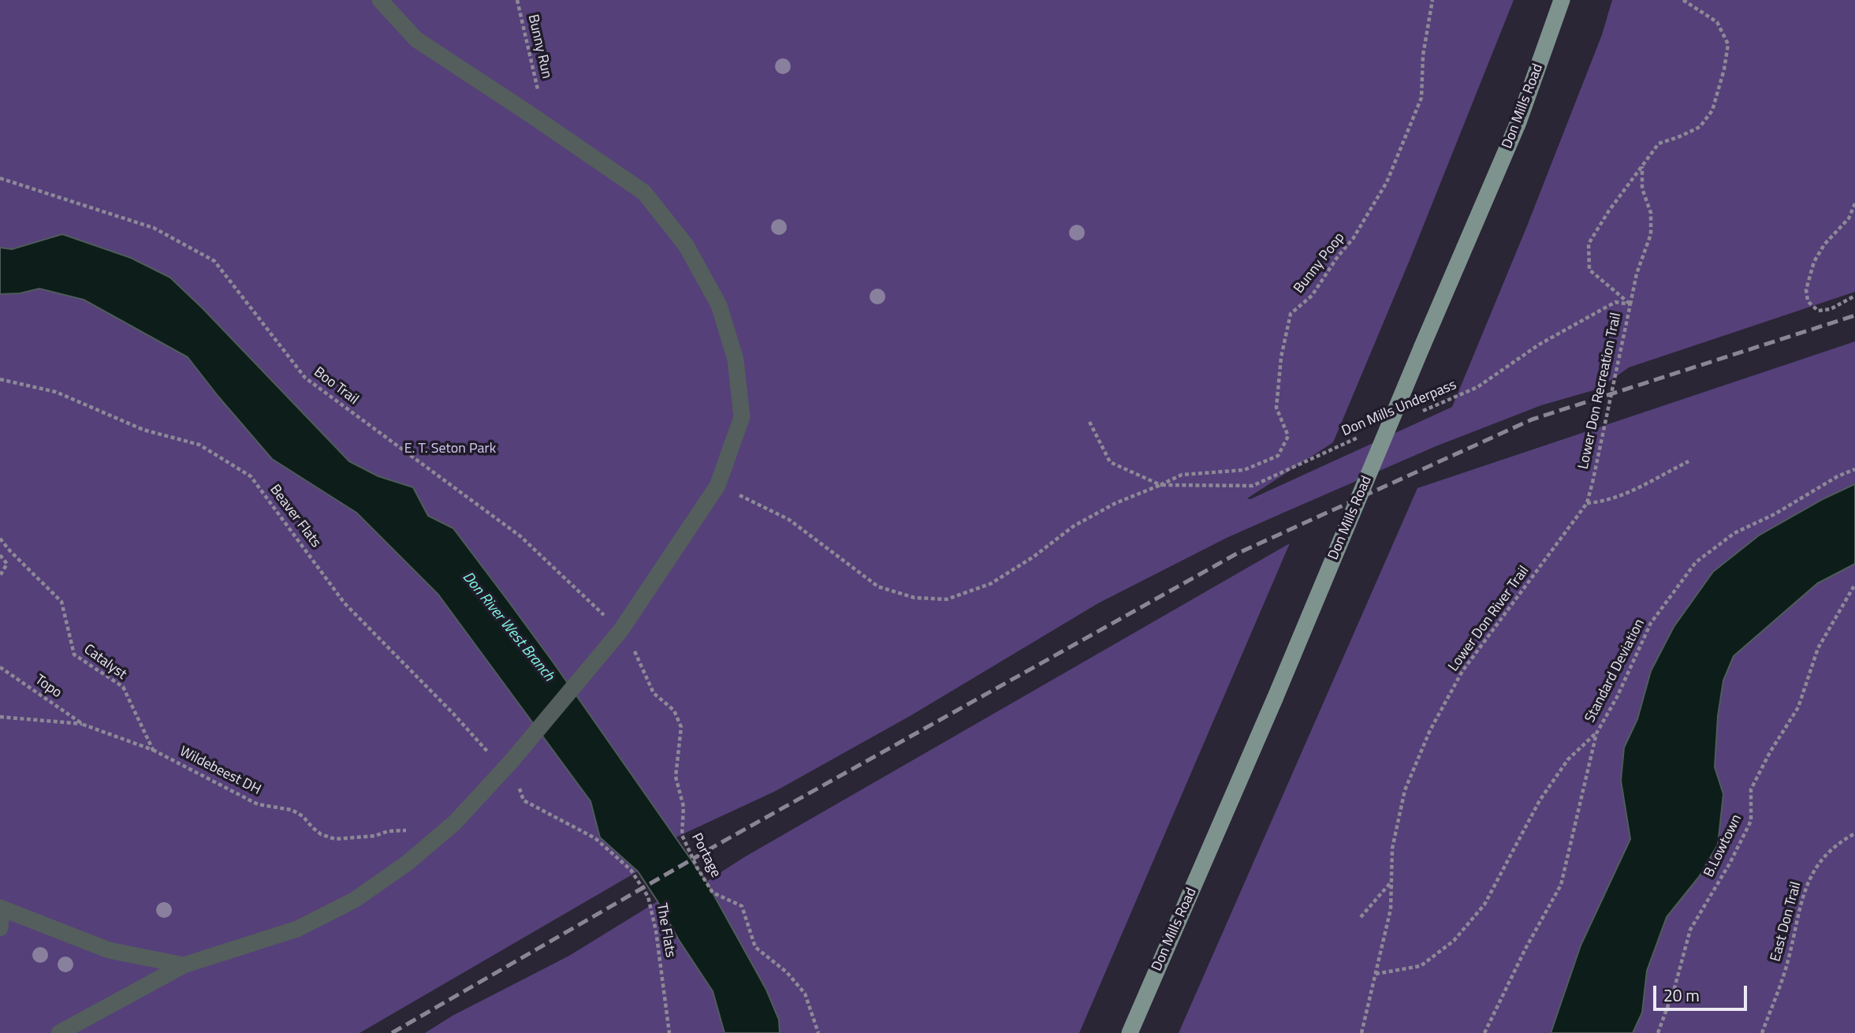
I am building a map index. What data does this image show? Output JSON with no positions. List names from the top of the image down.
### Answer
{
  "streets": {
    "main road": ["Don Mills Road"],
    "path": [
      "Bunny Run",
      "Bunny Poop",
      "Boo Trail",
      "Lower Don Recreation Trail",
      "Don Mills Underpass",
      "Beaver Flats",
      "Lower Don River Trail",
      "Catalyst",
      "Standard Deviation",
      "Topo",
      "Wildebeest DH",
      "B.Lowtown",
      "Portage",
      "East Don Trail",
      "The Flats"
    ]
  },
  "crossings": [
    ["Bunny Poop", "Don Mills Underpass"],
    ["Boo Trail", "Portage"],
    ["Lower Don Recreation Trail", "Don Mills Underpass"],
    ["Lower Don Recreation Trail", "Lower Don River Trail"],
    ["Beaver Flats", "The Flats"],
    ["Catalyst", "Wildebeest DH"]
  ],
  "water": ["Don River West Branch"],
  "parks": ["E. T. Seton Park"],
  "scale_bar": "20 m"
}
